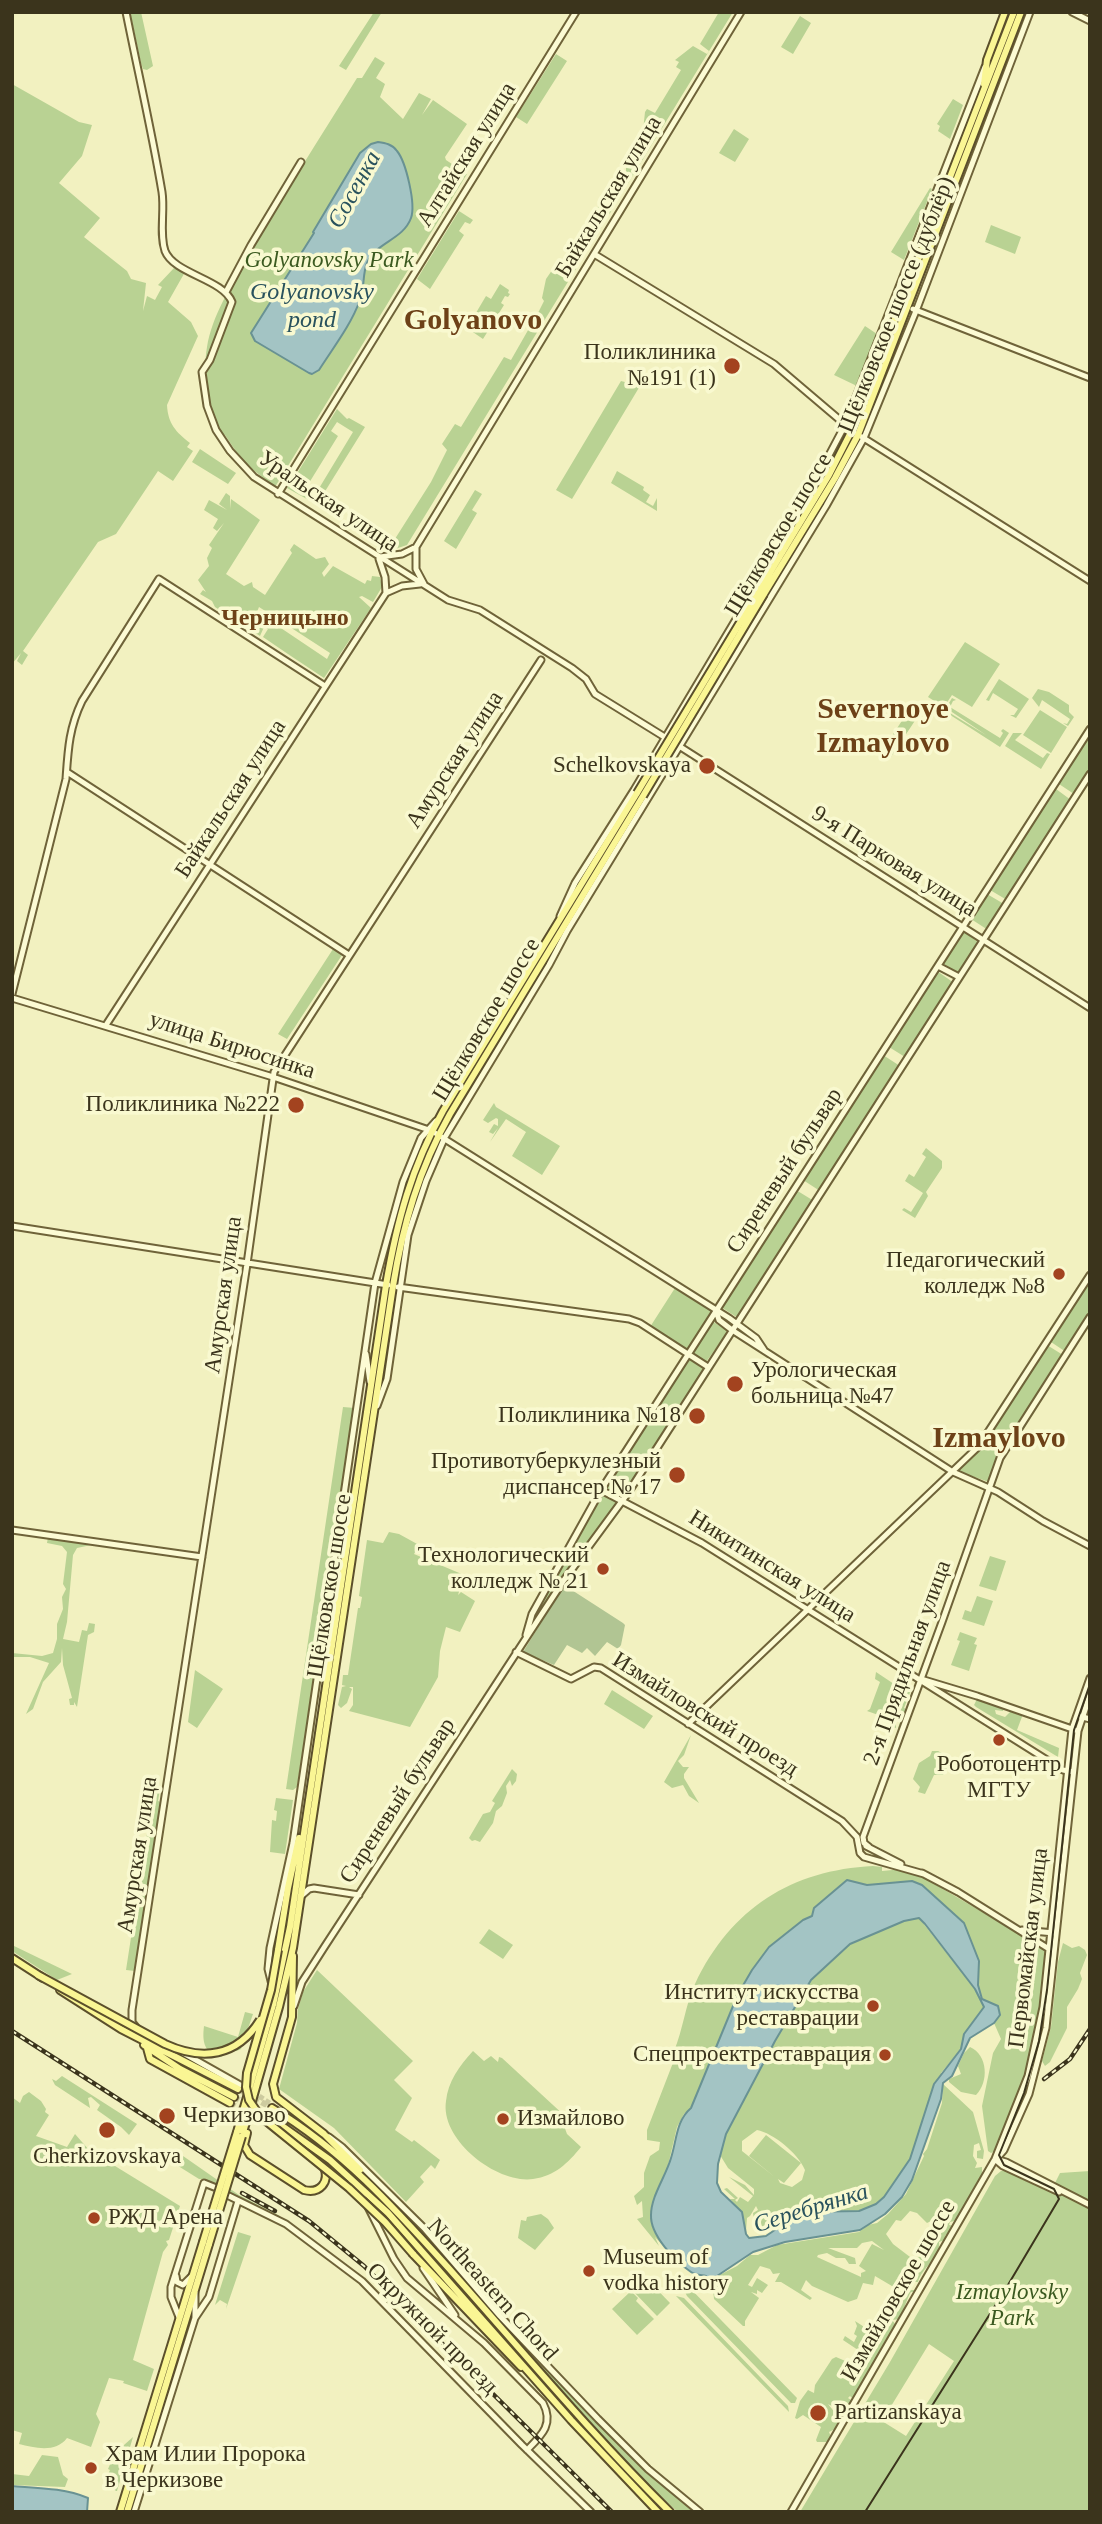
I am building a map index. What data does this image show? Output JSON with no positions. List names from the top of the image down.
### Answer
{
  "streets": {
    "main road": ["Щёлковское шоссе (дублёр)", "Щёлковское шоссе", "Northeastern Chord"],
    "street": [
      "Алтайская улица",
      "Байкальская улица",
      "Уральская улица",
      "Амурская улица",
      "9-я Парковая улица",
      "улица Бирюсинка",
      "Сиреневый бульвар",
      "Никитинская улица",
      "2-я Прядильная улица",
      "Измайловский проезд",
      "Первомайская улица",
      "Измайловское шоссе",
      "Окружной проезд"
    ]
  },
  "crossings": [
    ["Алтайская улица", "Уральская улица"],
    ["Байкальская улица", "улица Бирюсинка"],
    ["Щёлковское шоссе (дублёр)", "Уральская улица"],
    ["Щёлковское шоссе (дублёр)", "Щёлковское шоссе"],
    ["Щёлковское шоссе (дублёр)", "9-я Парковая улица"],
    ["Щёлковское шоссе (дублёр)", "улица Бирюсинка"],
    ["Щёлковское шоссе", "улица Бирюсинка"],
    ["Амурская улица", "улица Бирюсинка"],
    ["9-я Парковая улица", "Сиреневый бульвар"],
    ["улица Бирюсинка", "Сиреневый бульвар"],
    ["Сиреневый бульвар", "Никитинская улица"],
    ["Сиреневый бульвар", "Измайловский проезд"],
    ["Никитинская улица", "2-я Прядильная улица"],
    ["Никитинская улица", "Первомайская улица"],
    ["2-я Прядильная улица", "Измайловский проезд"],
    ["Измайловский проезд", "Первомайская улица"],
    ["Первомайская улица", "Измайловское шоссе"]
  ],
  "districts": [
    "Golyanovo",
    "Черницыно",
    "Severnoye Izmaylovo",
    "Izmaylovo"
  ],
  "water": ["Сосенка", "Golyanovsky pond", "Серебрянка"],
  "parks": ["Golyanovsky Park", "Izmaylovsky Park"],
  "places": [
    "Поликлиника №191 (1)",
    "Schelkovskaya",
    "Поликлиника №222",
    "Педагогический колледж №8",
    "Урологическая больница №47",
    "Поликлиника №18",
    "Противотуберкулезный диспансер № 17",
    "Технологический колледж № 21",
    "Роботоцентр МГТУ",
    "Институт искусства реставрации",
    "Спецпроектреставрация",
    "Черкизово",
    "Измайлово",
    "Cherkizovskaya",
    "РЖД Арена",
    "Museum of vodka history",
    "Partizanskaya",
    "Храм Илии Пророка в Черкизове"
  ]
}
